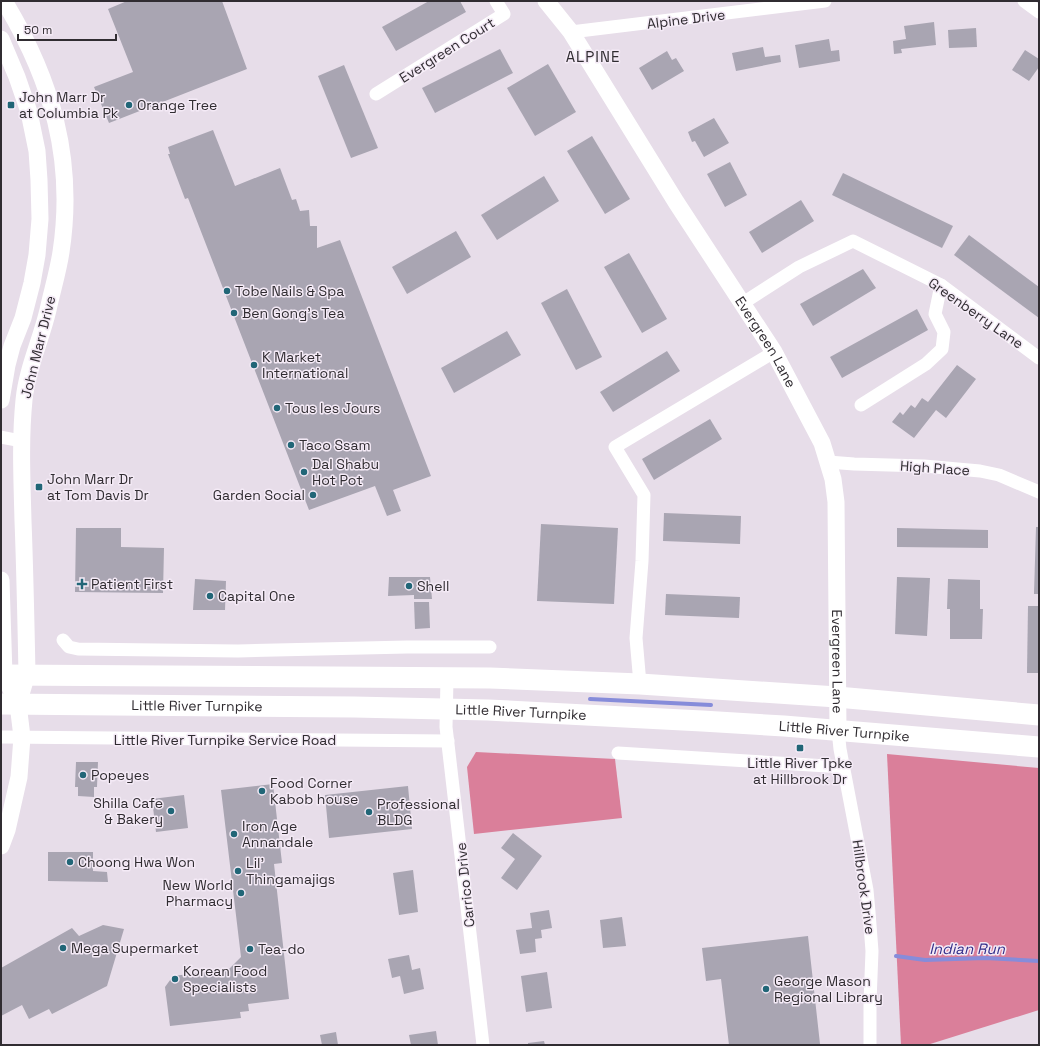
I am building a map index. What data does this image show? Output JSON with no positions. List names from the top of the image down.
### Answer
{
  "streets": {
    "main road": ["Little River Turnpike"],
    "street": [
      "Alpine Drive",
      "Evergreen Court",
      "Greenberry Lane",
      "Evergreen Lane",
      "John Marr Drive",
      "High Place",
      "Little River Turnpike Service Road",
      "Carrico Drive",
      "Hillbrook Drive"
    ]
  },
  "crossings": [
    ["Alpine Drive", "Evergreen Lane"],
    ["Greenberry Lane", "Evergreen Lane"],
    ["Evergreen Lane", "High Place"],
    ["Evergreen Lane", "Little River Turnpike"],
    ["Evergreen Lane", "Hillbrook Drive"],
    ["John Marr Drive", "Little River Turnpike"],
    ["John Marr Drive", "Little River Turnpike Service Road"],
    ["Little River Turnpike", "Carrico Drive"],
    ["Little River Turnpike", "Hillbrook Drive"],
    ["Little River Turnpike Service Road", "Carrico Drive"]
  ],
  "districts": ["ALPINE"],
  "water": ["Indian Run"],
  "places": {
    "transit": ["John Marr Dr at Columbia Pk", "John Marr Dr at Tom Davis Dr", "Little River Tpke at Hillbrook Dr"],
    "other": [
      "Orange Tree",
      "Tobe Nails & Spa",
      "Ben Gong’s Tea",
      "K Market International",
      "Tous les Jours",
      "Taco Ssam",
      "Dal Shabu Hot Pot",
      "Garden Social",
      "Shell",
      "Capital One",
      "Popeyes",
      "Food Corner Kabob house",
      "Shilla Cafe & Bakery",
      "Professional BLDG",
      "Iron Age Annandale",
      "Choong Hwa Won",
      "Lil' Thingamajigs",
      "New World Pharmacy",
      "Mega Supermarket",
      "Tea-do",
      "Korean Food Specialists",
      "George Mason Regional Library"
    ],
    "health": ["Patient First"]
  },
  "scale_bar": "50 m"
}
